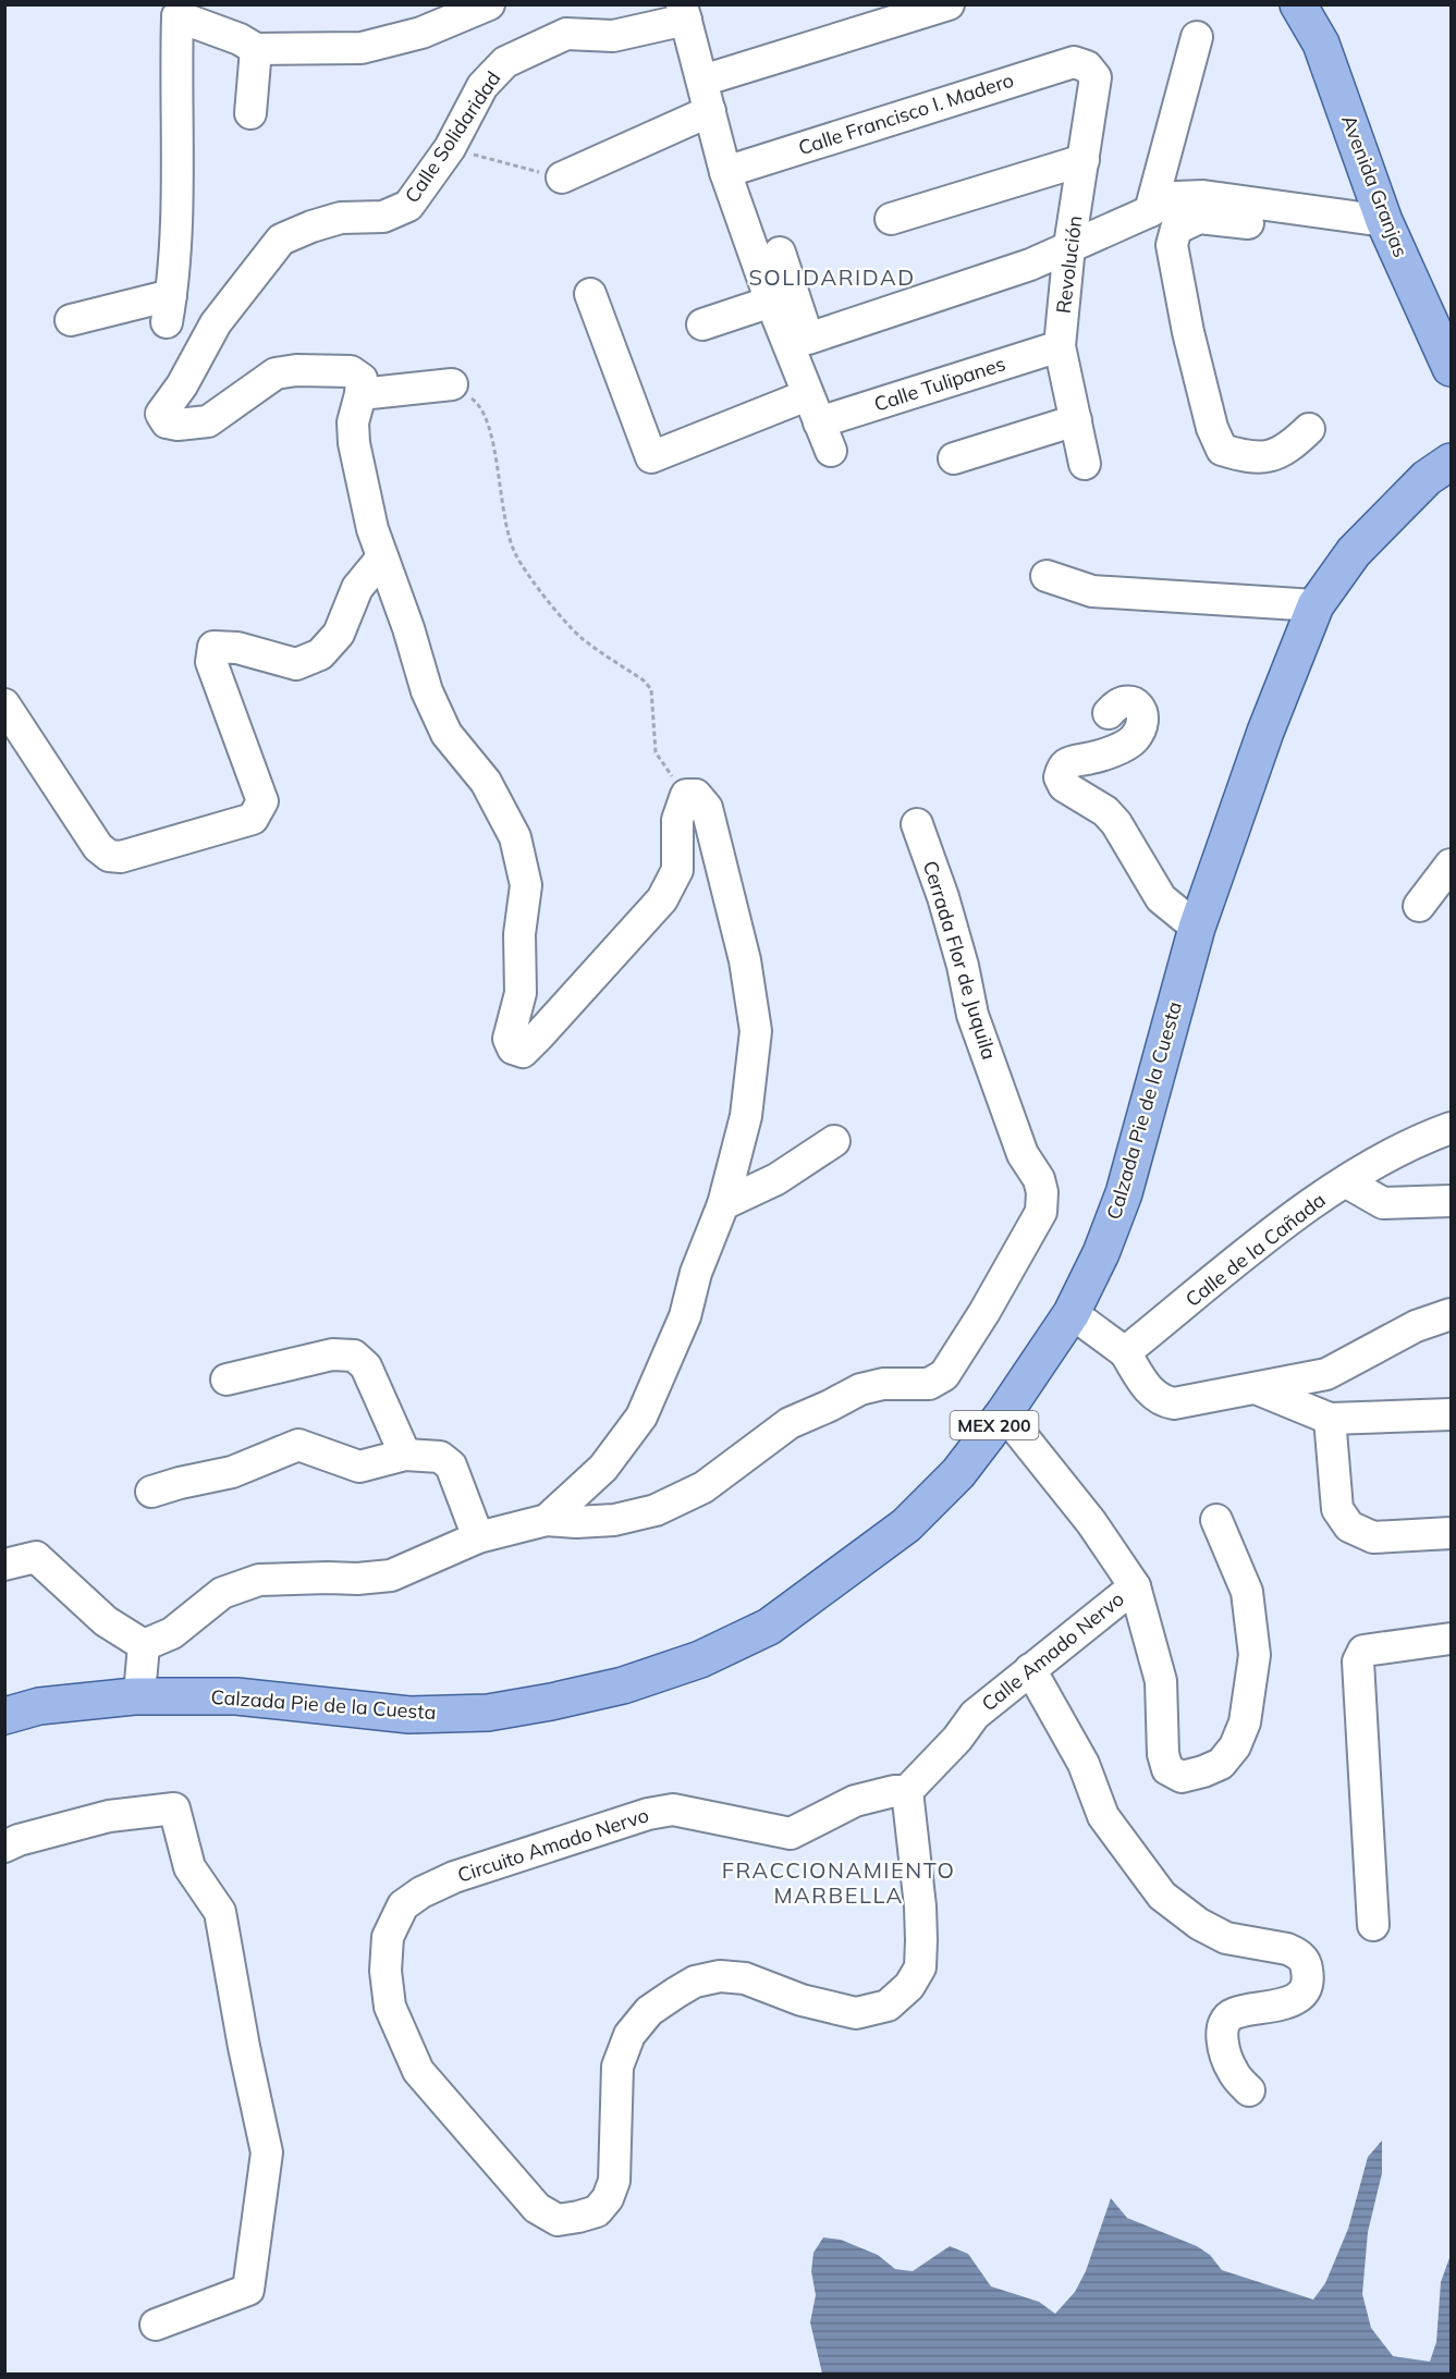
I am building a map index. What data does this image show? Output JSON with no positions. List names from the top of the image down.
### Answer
{
  "streets": {
    "main road": ["Avenida Granjas", "Calzada Pie de la Cuesta", "MEX 200"],
    "street": [
      "Calle Francisco I. Madero",
      "Calle Solidaridad",
      "Revolución",
      "Calle Tulipanes",
      "Cerrada Flor de Juquila",
      "Calle de la Cañada",
      "Calle Amado Nervo",
      "Circuito Amado Nervo"
    ]
  },
  "crossings": [
    ["Calle Francisco I. Madero", "Revolución"],
    ["Revolución", "Calle Tulipanes"],
    ["Calzada Pie de la Cuesta", "Calle Amado Nervo"],
    ["Calle Amado Nervo", "Circuito Amado Nervo"]
  ],
  "districts": ["SOLIDARIDAD", "FRACCIONAMIENTO MARBELLA"]
}
